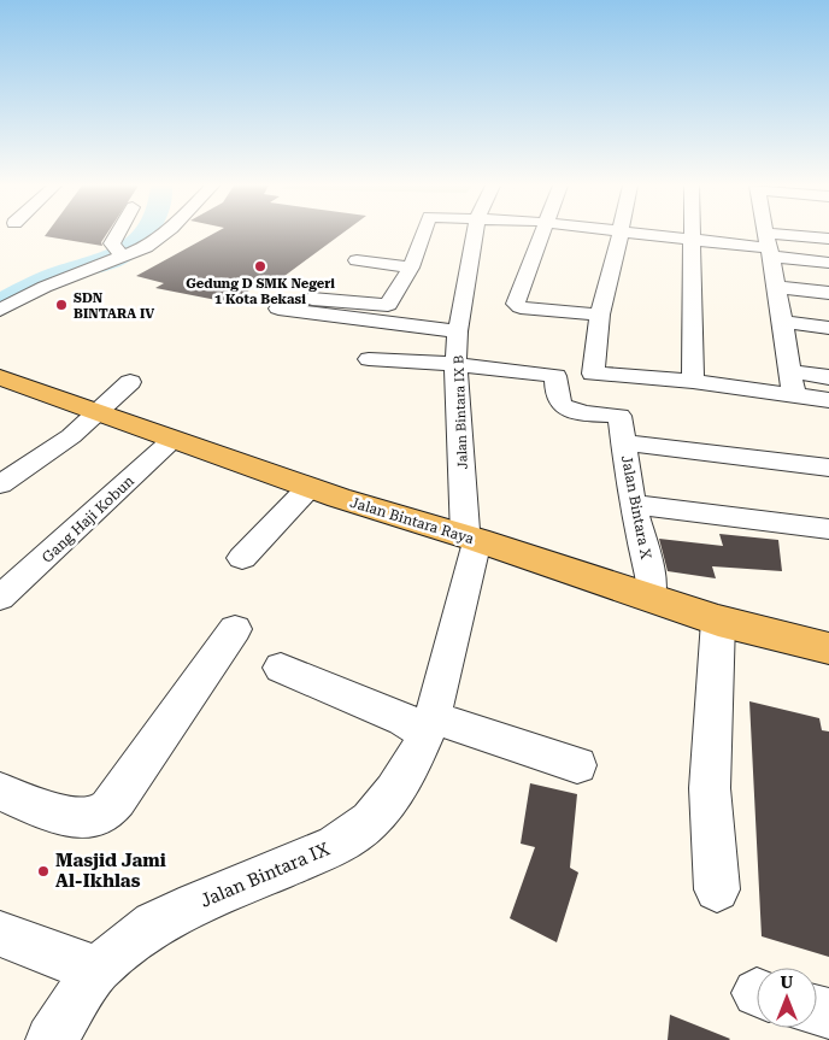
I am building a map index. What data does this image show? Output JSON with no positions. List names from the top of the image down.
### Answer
{
  "streets": {
    "main road": ["Jalan Bintara Raya"],
    "street": [
      "Jalan Bintara IX B",
      "Jalan Bintara X",
      "Gang Haji Kobun",
      "Jalan Bintara IX"
    ]
  },
  "crossings": [
    ["Jalan Bintara IX B", "Jalan Bintara Raya"],
    ["Jalan Bintara IX B", "Jalan Bintara IX"],
    ["Jalan Bintara X", "Jalan Bintara Raya"],
    ["Gang Haji Kobun", "Jalan Bintara Raya"],
    ["Jalan Bintara Raya", "Jalan Bintara IX"]
  ],
  "places": ["Gedung D SMK Negeri 1 Kota Bekasi", "SDN BINTARA IV", "Masjid Jami Al-Ikhlas"],
  "north": "top"
}
